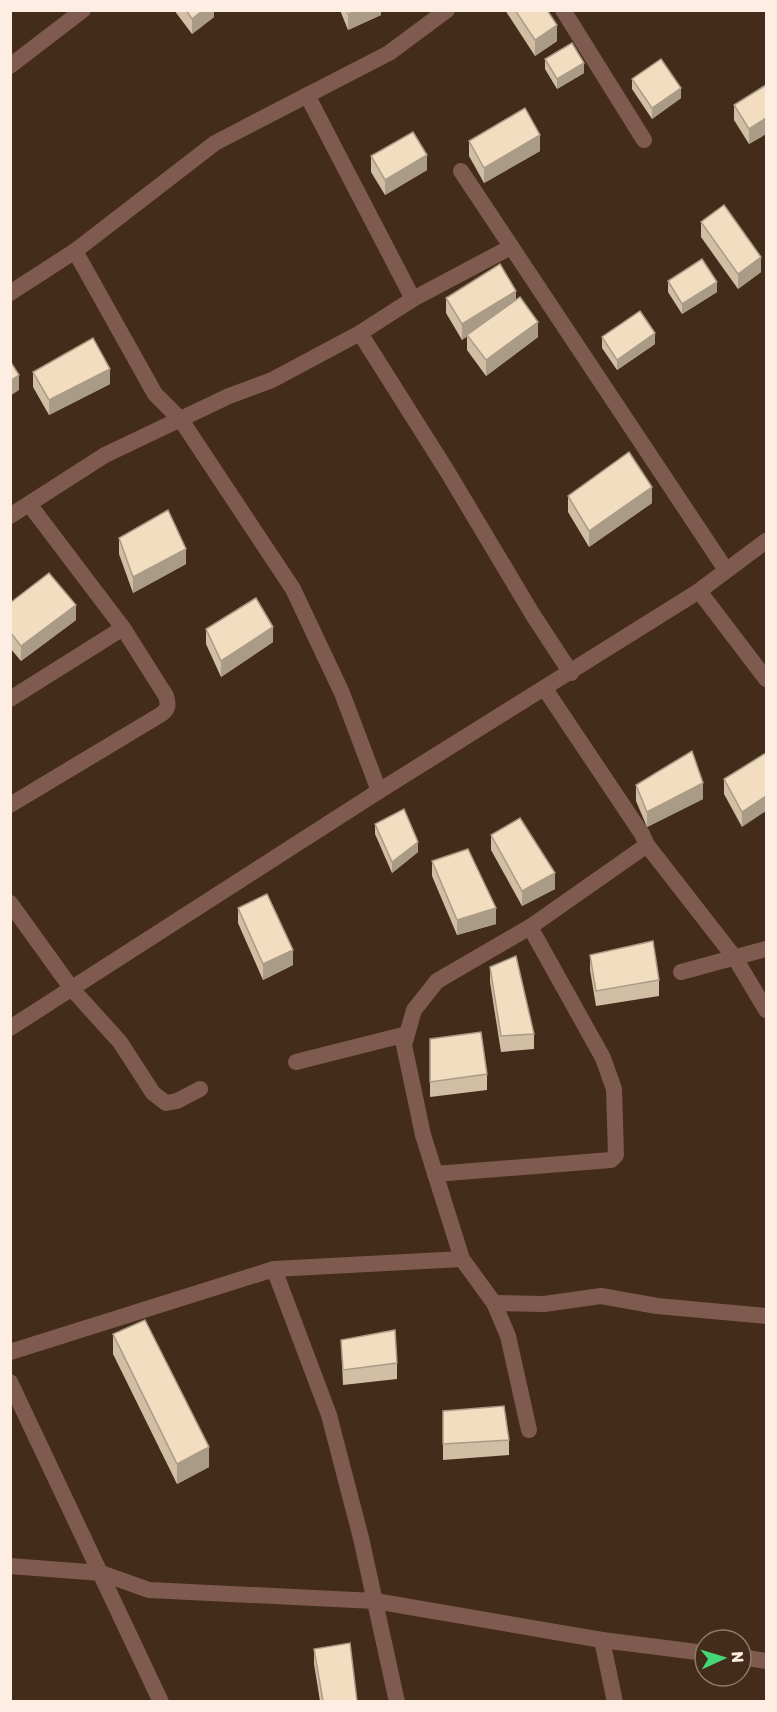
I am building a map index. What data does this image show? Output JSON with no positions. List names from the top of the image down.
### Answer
{
  "north": "right"
}
